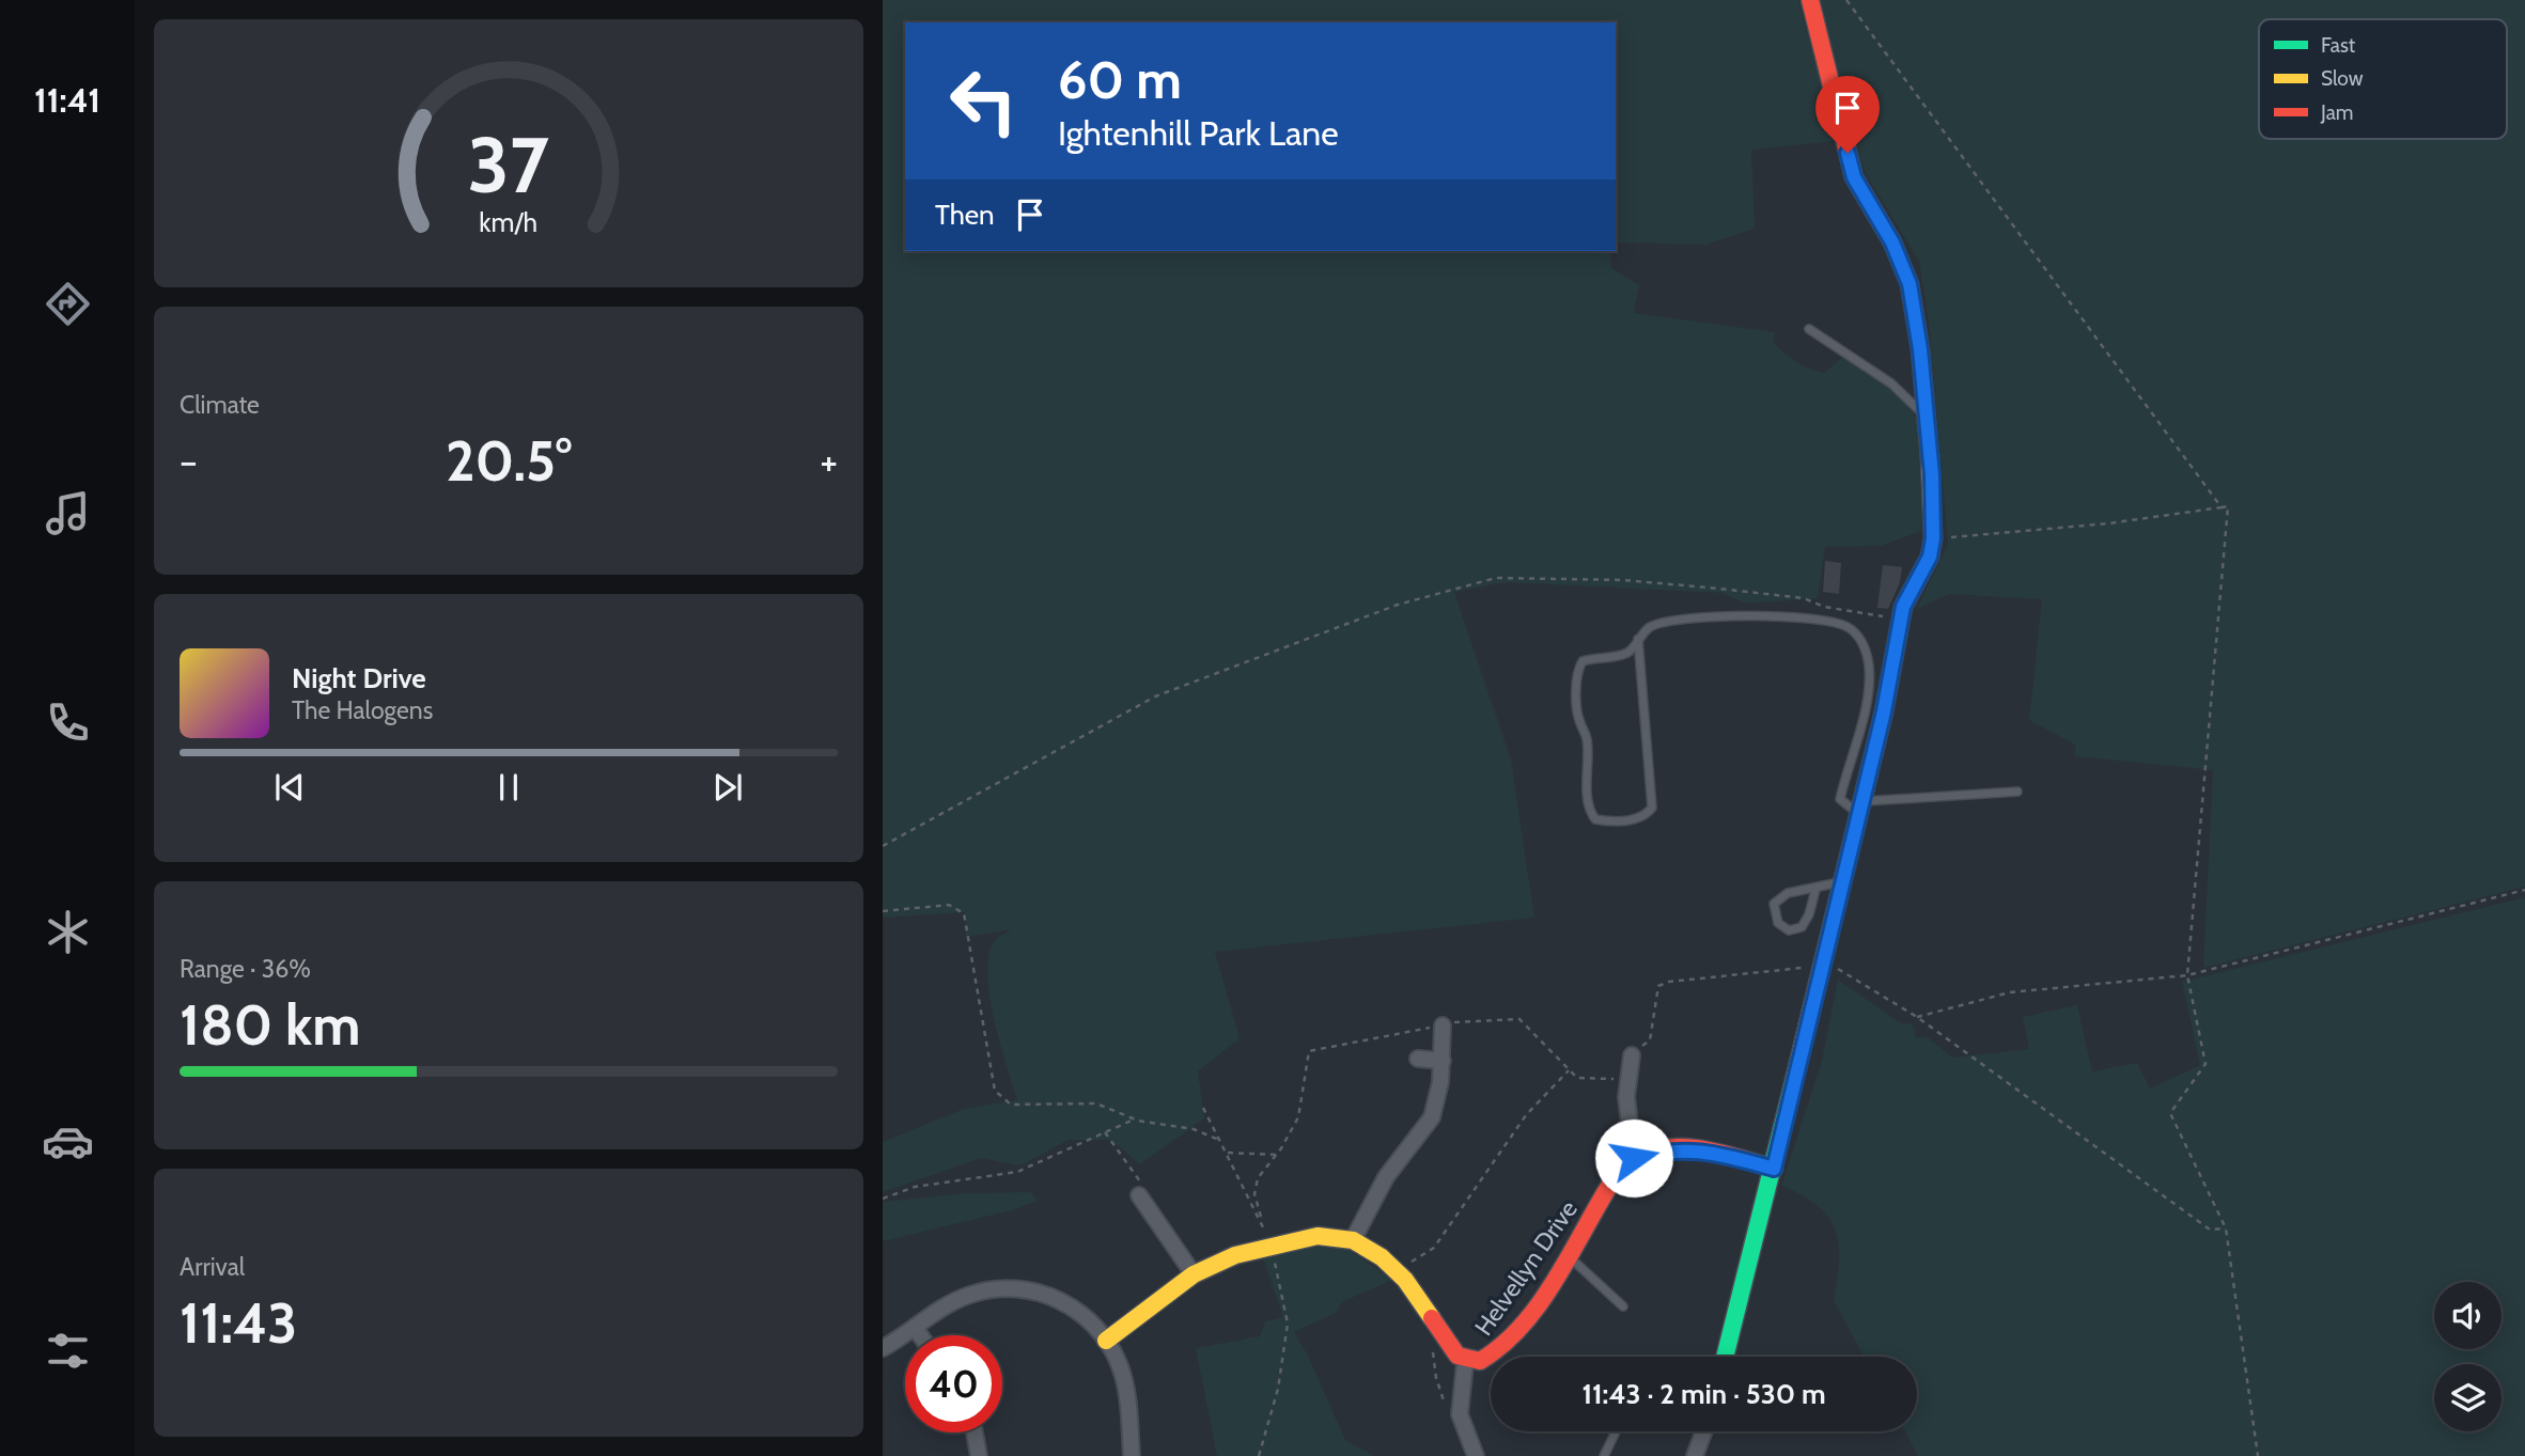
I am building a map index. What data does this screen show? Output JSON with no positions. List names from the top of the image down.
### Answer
{
  "streets": {
    "street": ["Helvellyn Drive"]
  },
  "legend": ["Fast", "Slow", "Jam"],
  "page": {
    "tabs": "11:41",
    "turn": ["60 m", "Ightenhill Park Lane"],
    "then": "Then",
    "tile": [
      "Climate",
      ["Range · 36%", "180 km"],
      ["Arrival", "11:43"]
    ],
    "heat": ["−", "20.5°", "+"],
    "song": ["Night Drive", "The Halogens"],
    "limit": "40",
    "trip": "11:43 · 2 min · 530 m",
    "gauge": ["37", "km/h"]
  }
}
